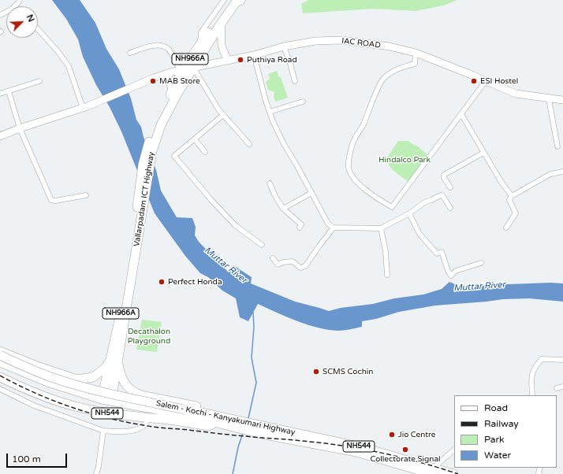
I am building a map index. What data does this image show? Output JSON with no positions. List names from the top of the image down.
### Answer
{
  "streets": {
    "highway": [
      "NH966A",
      "Vallarpadam ICT Highway",
      "NH544",
      "Salem - Kochi - Kanyakumari Highway"
    ],
    "main road": ["IAC ROAD"]
  },
  "crossings": [
    ["IAC ROAD", "Vallarpadam ICT Highway"],
    ["Vallarpadam ICT Highway", "Salem - Kochi - Kanyakumari Highway"],
    ["NH544", "Salem - Kochi - Kanyakumari Highway"]
  ],
  "water": ["Muttar River"],
  "parks": ["Hindalco Park", "Decathalon Playground"],
  "places": [
    "Puthiya Road",
    "MAB Store",
    "ESI Hostel",
    "Perfect Honda",
    "SCMS Cochin",
    "Jio Centre",
    "Collectorate Signal"
  ],
  "legend": [
    "Road",
    "Railway",
    "Park",
    "Water"
  ],
  "scale_bar": "100 m",
  "north": "top right"
}
